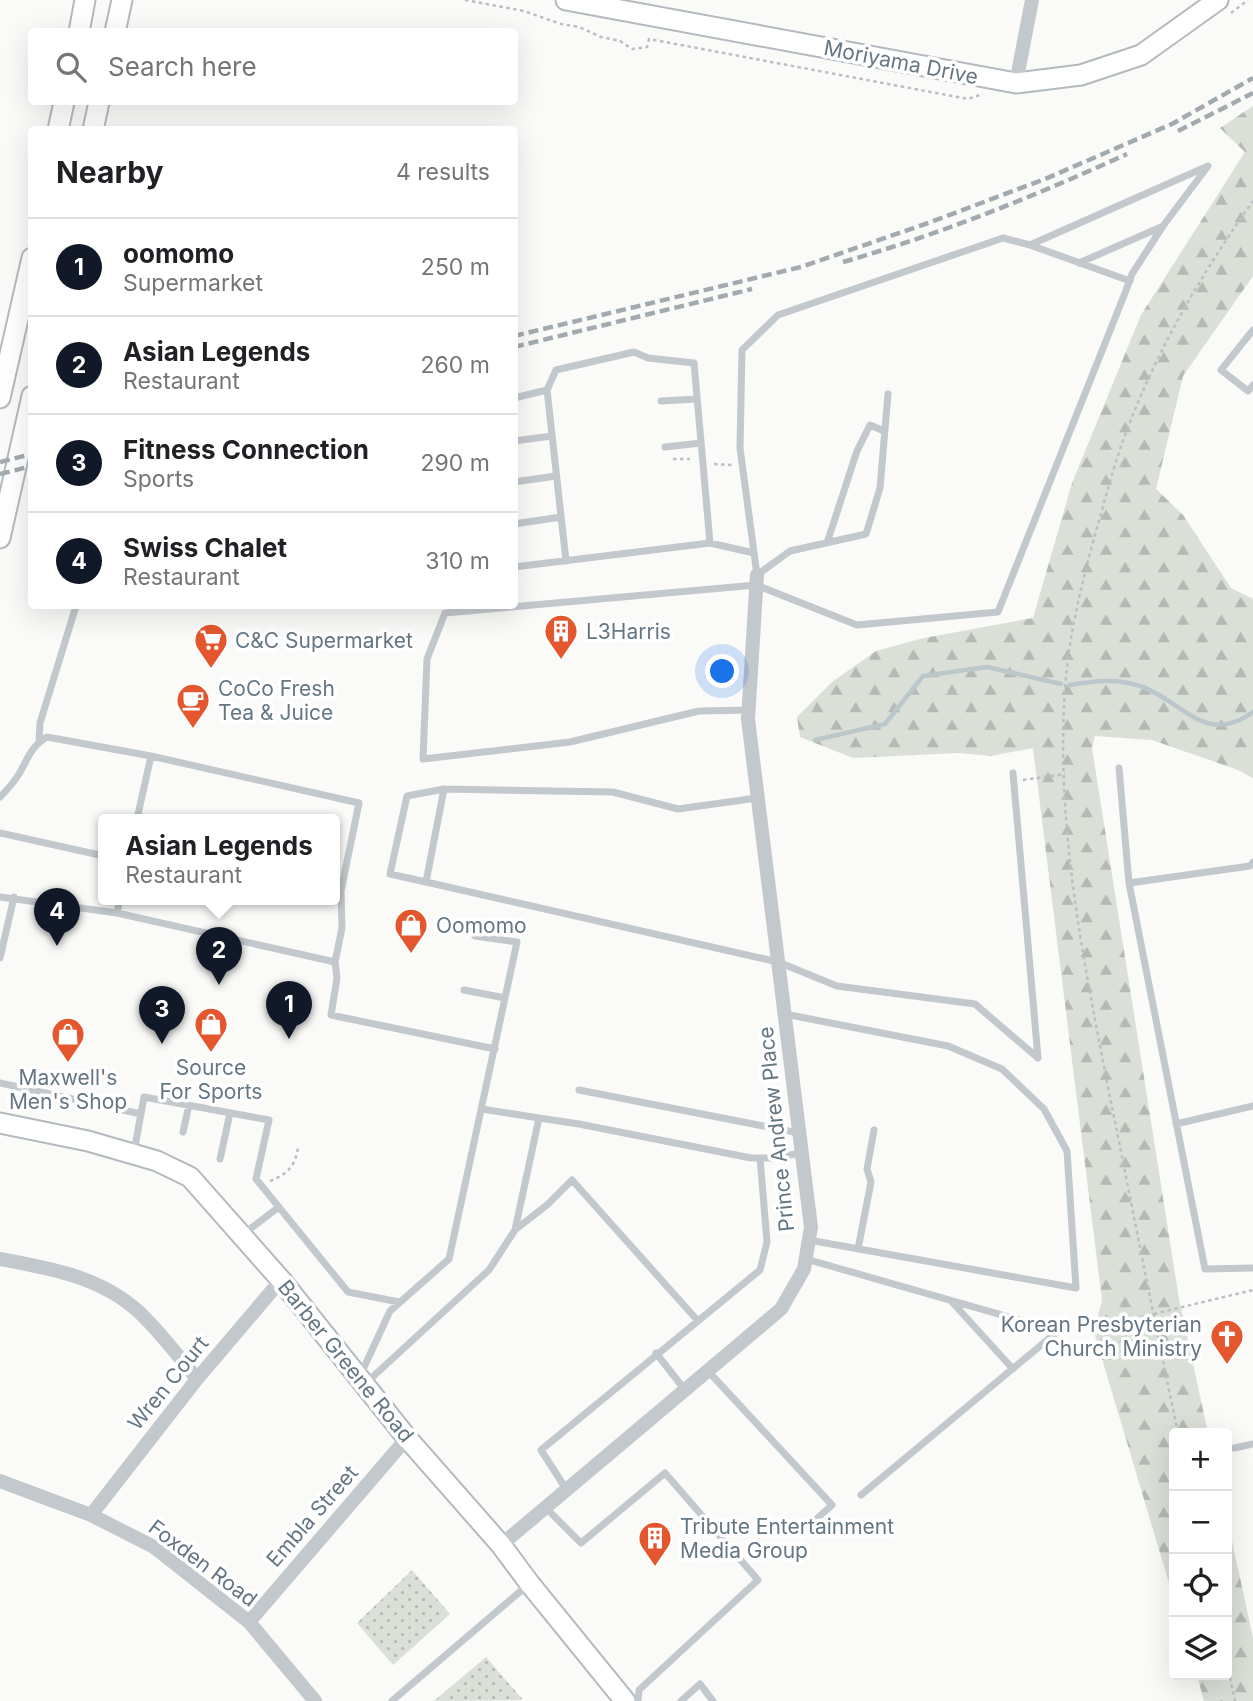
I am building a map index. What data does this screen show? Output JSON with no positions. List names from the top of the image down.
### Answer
{
  "streets": {
    "street": [
      "Moriyama Drive",
      "Prince Andrew Place",
      "Barber Greene Road",
      "Wren Court",
      "Embla Street",
      "Foxden Road"
    ]
  },
  "crossings": [
    ["Prince Andrew Place", "Barber Greene Road"],
    ["Barber Greene Road", "Wren Court"],
    ["Barber Greene Road", "Embla Street"],
    ["Wren Court", "Foxden Road"],
    ["Embla Street", "Foxden Road"]
  ],
  "places": {
    "building": ["L3Harris", "Tribute Entertainment Media Group"],
    "supermarket": ["C&C Supermarket"],
    "cafe": ["CoCo Fresh Tea & Juice"],
    "shop": ["Oomomo", "Source For Sports", "Maxwell's Men's Shop"],
    "church": ["Korean Presbyterian Church Ministry"]
  },
  "page": {
    "search": "Search here",
    "heading": ["Nearby", "4 results"],
    "list": [
      {
        "mark": "1",
        "name": "oomomo",
        "note": "Supermarket",
        "value": "250 m"
      },
      {
        "mark": "2",
        "name": "Asian Legends",
        "note": "Restaurant",
        "value": "260 m"
      },
      {
        "mark": "3",
        "name": "Fitness Connection",
        "note": "Sports",
        "value": "290 m"
      },
      {
        "mark": "4",
        "name": "Swiss Chalet",
        "note": "Restaurant",
        "value": "310 m"
      }
    ],
    "popup": ["Asian Legends", "Restaurant"],
    "pins": [
      "4",
      "2",
      "1",
      "3"
    ],
    "map_buttons": ["+", "−"]
  }
}
